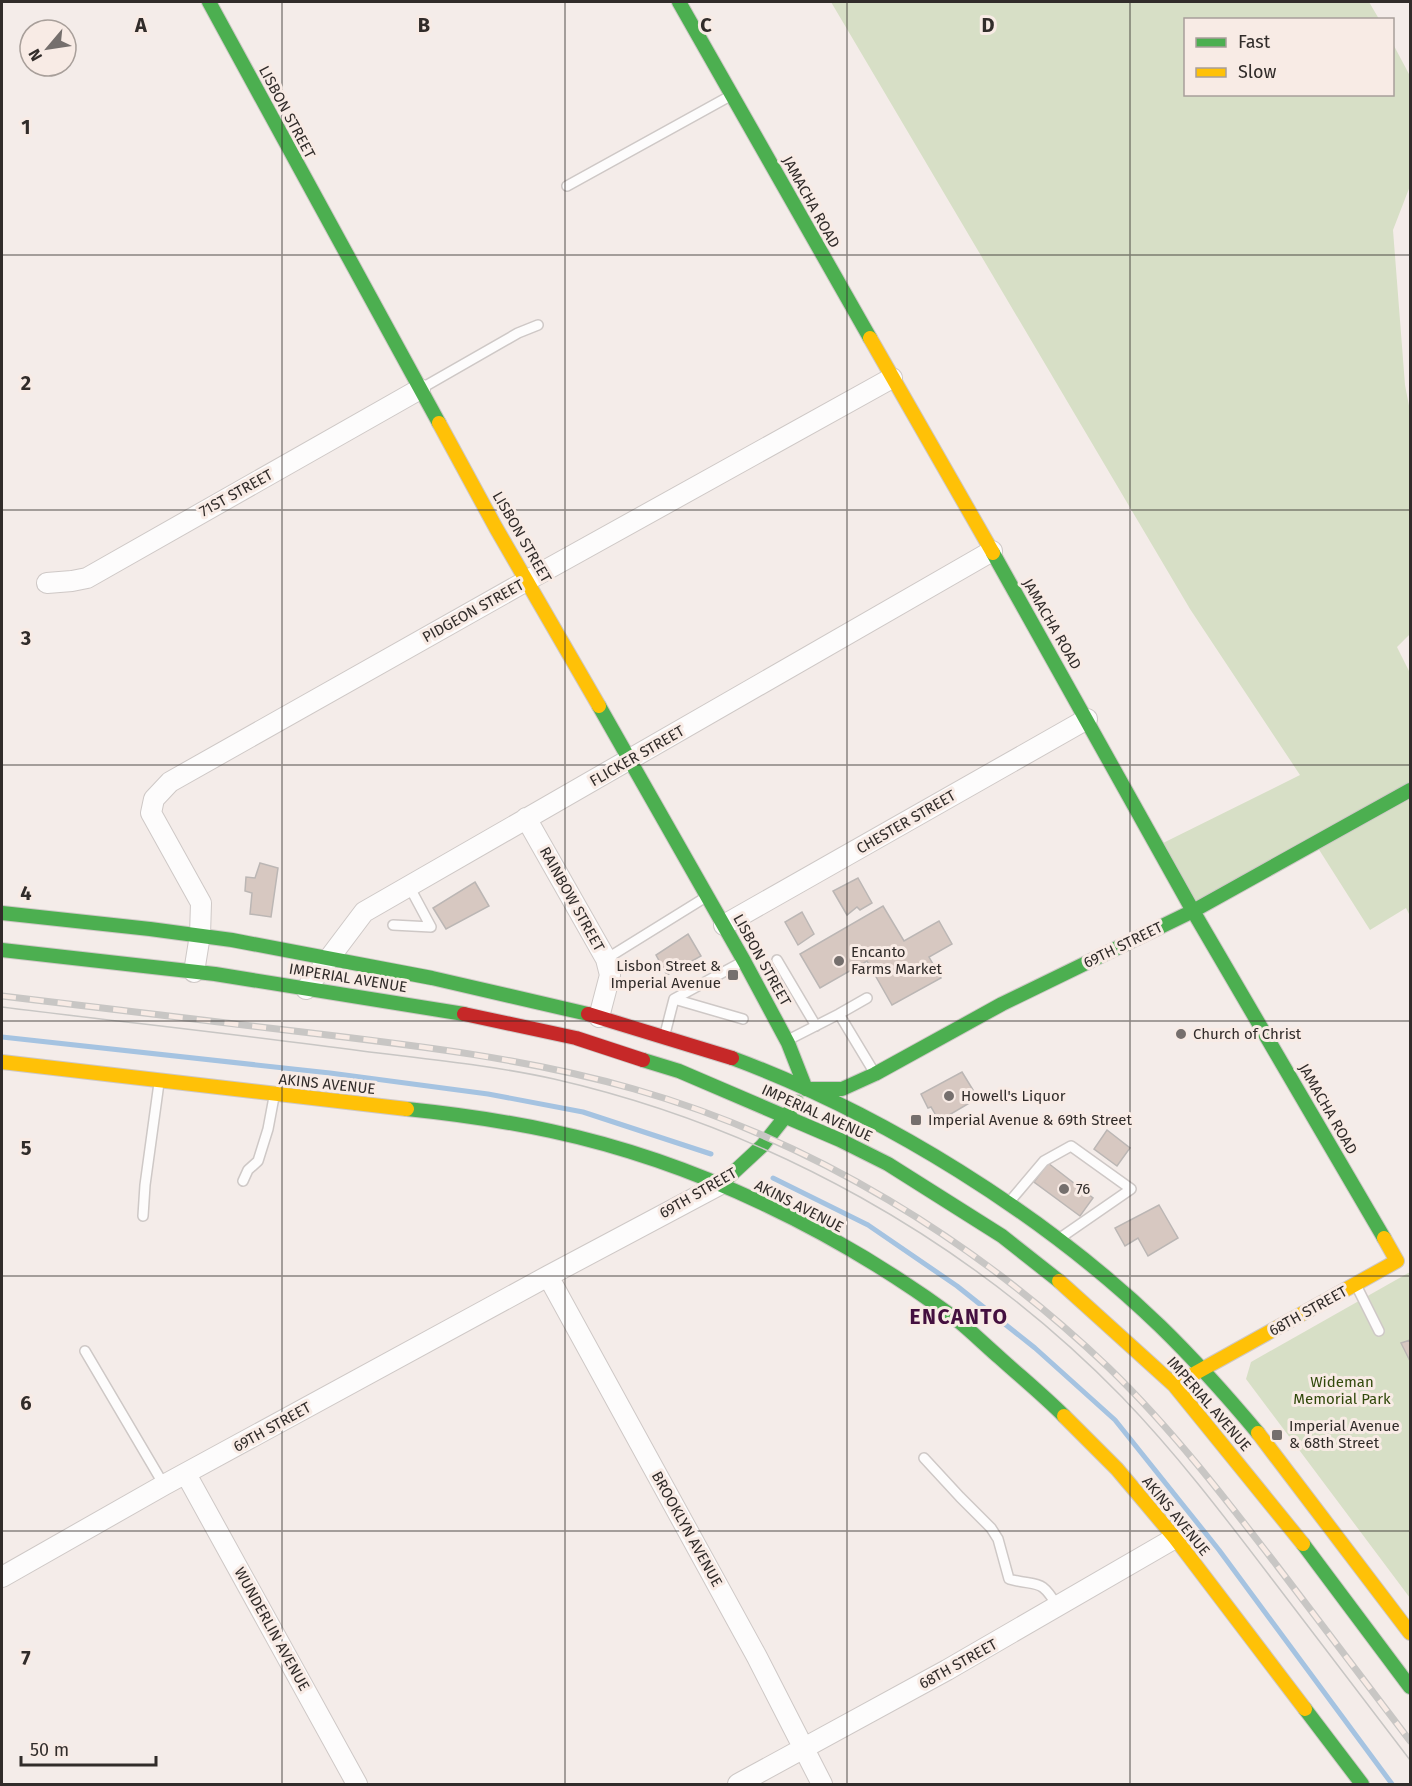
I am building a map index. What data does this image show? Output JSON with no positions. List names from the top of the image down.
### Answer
{
  "streets": {
    "main road": [
      "LISBON STREET",
      "JAMACHA ROAD",
      "69TH STREET",
      "IMPERIAL AVENUE",
      "AKINS AVENUE",
      "68TH STREET"
    ],
    "street": [
      "71ST STREET",
      "PIDGEON STREET",
      "FLICKER STREET",
      "CHESTER STREET",
      "RAINBOW STREET",
      "BROOKLYN AVENUE",
      "WUNDERLIN AVENUE"
    ]
  },
  "crossings": [
    ["LISBON STREET", "71ST STREET"],
    ["LISBON STREET", "PIDGEON STREET"],
    ["LISBON STREET", "FLICKER STREET"],
    ["LISBON STREET", "CHESTER STREET"],
    ["LISBON STREET", "69TH STREET"],
    ["LISBON STREET", "IMPERIAL AVENUE"],
    ["JAMACHA ROAD", "PIDGEON STREET"],
    ["JAMACHA ROAD", "FLICKER STREET"],
    ["JAMACHA ROAD", "CHESTER STREET"],
    ["JAMACHA ROAD", "69TH STREET"],
    ["JAMACHA ROAD", "68TH STREET"],
    ["PIDGEON STREET", "IMPERIAL AVENUE"],
    ["FLICKER STREET", "RAINBOW STREET"],
    ["FLICKER STREET", "IMPERIAL AVENUE"],
    ["RAINBOW STREET", "IMPERIAL AVENUE"],
    ["69TH STREET", "IMPERIAL AVENUE"],
    ["69TH STREET", "AKINS AVENUE"],
    ["69TH STREET", "BROOKLYN AVENUE"],
    ["69TH STREET", "WUNDERLIN AVENUE"],
    ["IMPERIAL AVENUE", "68TH STREET"],
    ["AKINS AVENUE", "68TH STREET"],
    ["68TH STREET", "BROOKLYN AVENUE"]
  ],
  "districts": ["ENCANTO"],
  "parks": ["Wideman Memorial Park"],
  "places": {
    "other": [
      "Encanto Farms Market",
      "Church of Christ",
      "Howell's Liquor",
      "76"
    ],
    "transit": ["Lisbon Street & Imperial Avenue", "Imperial Avenue & 69th Street", "Imperial Avenue & 68th Street"]
  },
  "legend": ["Fast", "Slow"],
  "scale_bar": "50 m",
  "north": "bottom left",
  "grid": {
    "columns": [
      "A",
      "B",
      "C",
      "D"
    ],
    "rows": [
      "1",
      "2",
      "3",
      "4",
      "5",
      "6",
      "7"
    ]
  }
}
